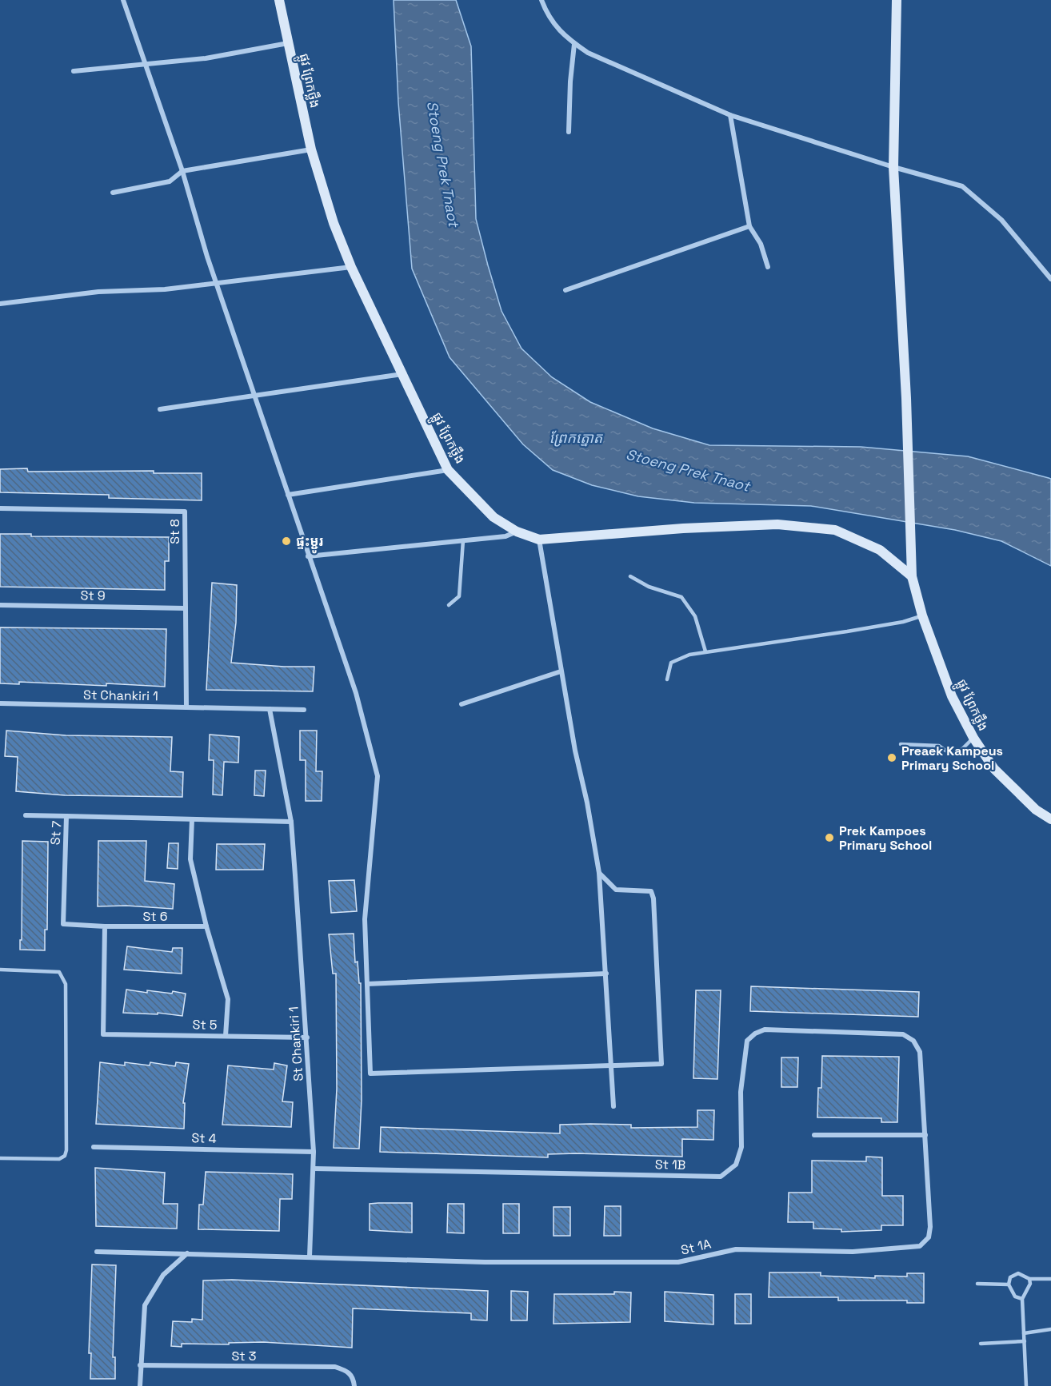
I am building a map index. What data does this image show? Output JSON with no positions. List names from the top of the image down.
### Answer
{
  "streets": {
    "street": [
      "ផ្លូវ ព្រែកថ្លឹង",
      "St 8",
      "St 9",
      "St Chankiri 1",
      "St 7",
      "St 6",
      "St 5",
      "St 4",
      "St 1B",
      "St 1A",
      "St 3"
    ]
  },
  "crossings": [
    ["St 8", "St 9"],
    ["St 8", "St Chankiri 1"],
    ["St Chankiri 1", "St 7"],
    ["St Chankiri 1", "St 5"],
    ["St Chankiri 1", "St 4"],
    ["St Chankiri 1", "St 1B"],
    ["St Chankiri 1", "St 1A"],
    ["St 7", "St 6"],
    ["St 7", "St 5"],
    ["St 6", "St 5"],
    ["St 1B", "St 1A"]
  ],
  "water": ["Stoeng Prek Tnaot", "ព្រែកត្នោត"],
  "places": ["ផ្ទះម្ជូរ", "Preaek Kampeus Primary School", "Prek Kampoes Primary School"]
}
